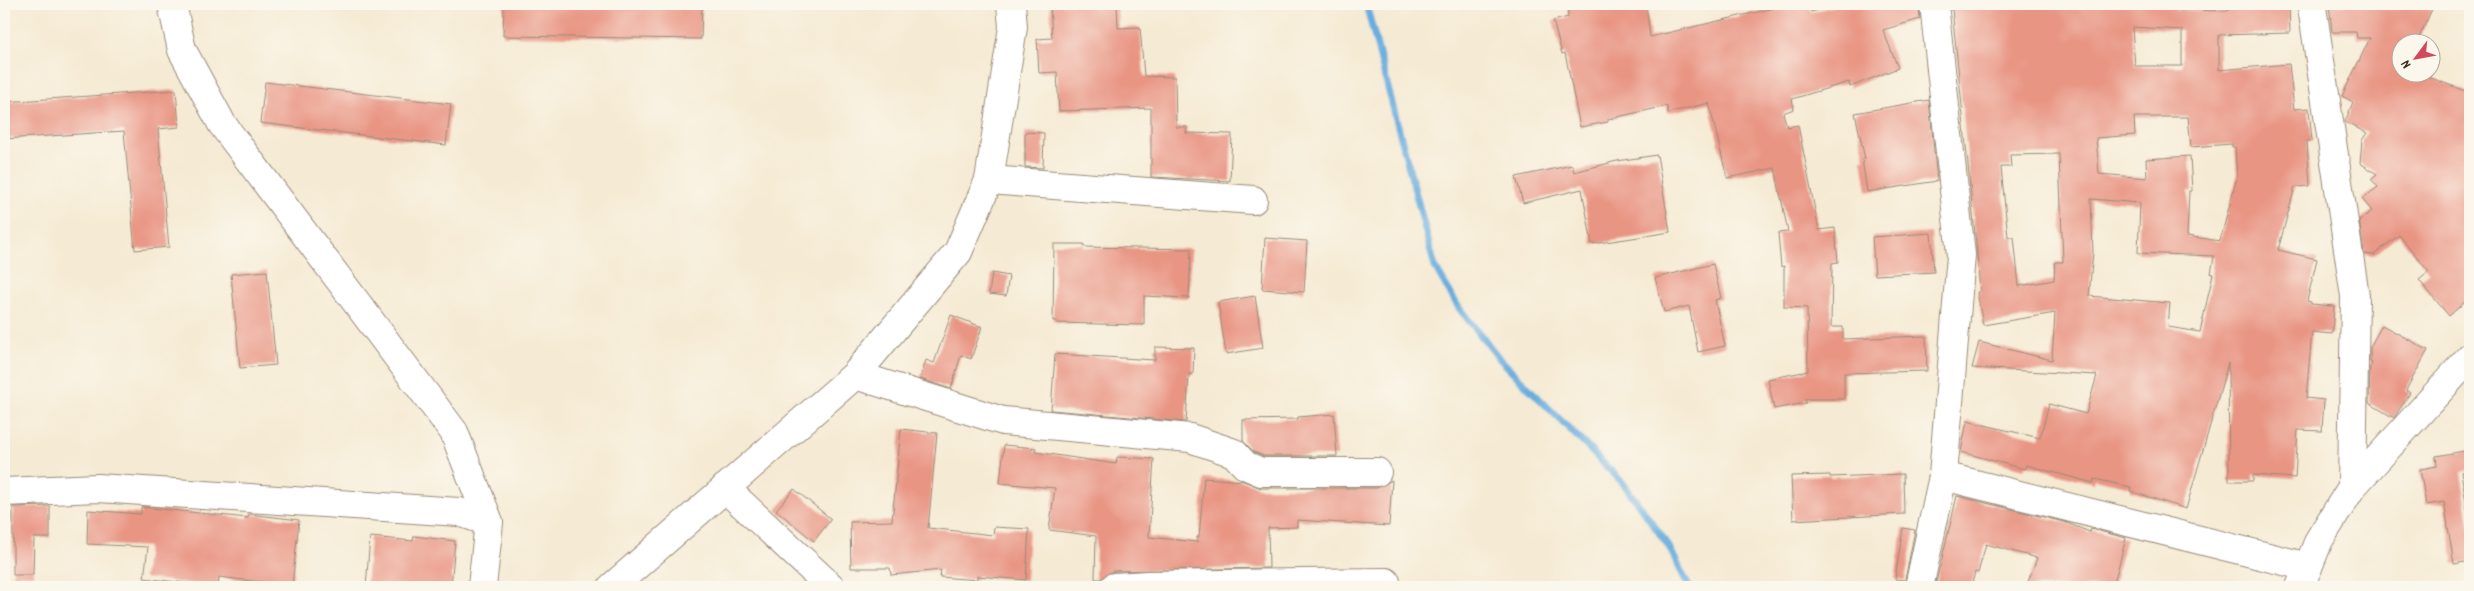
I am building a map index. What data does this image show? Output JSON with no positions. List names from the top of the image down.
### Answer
{
  "north": "bottom left"
}
